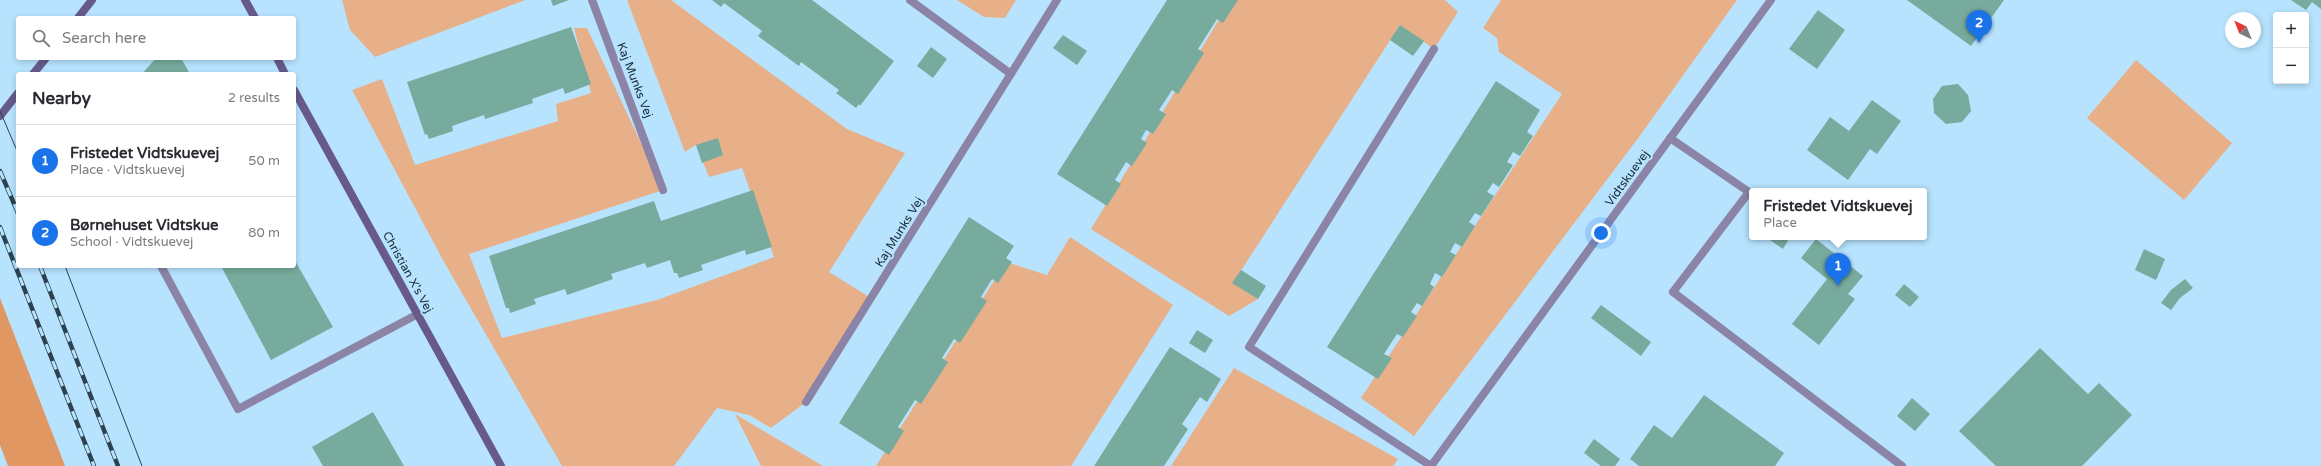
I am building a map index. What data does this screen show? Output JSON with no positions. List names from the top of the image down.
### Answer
{
  "streets": {
    "street": ["Kaj Munks Vej", "Vidtskuevej", "Christian X's Vej"]
  },
  "north": "top left",
  "page": {
    "pins": ["2", "1"],
    "map_buttons": ["+", "−"],
    "search": "Search here",
    "heading": ["Nearby", "2 results"],
    "list": [
      {
        "mark": "1",
        "name": "Fristedet Vidtskuevej",
        "note": "Place · Vidtskuevej",
        "value": "50 m"
      },
      {
        "mark": "2",
        "name": "Børnehuset Vidtskue",
        "note": "School · Vidtskuevej",
        "value": "80 m"
      }
    ],
    "popup": ["Fristedet Vidtskuevej", "Place"]
  }
}
